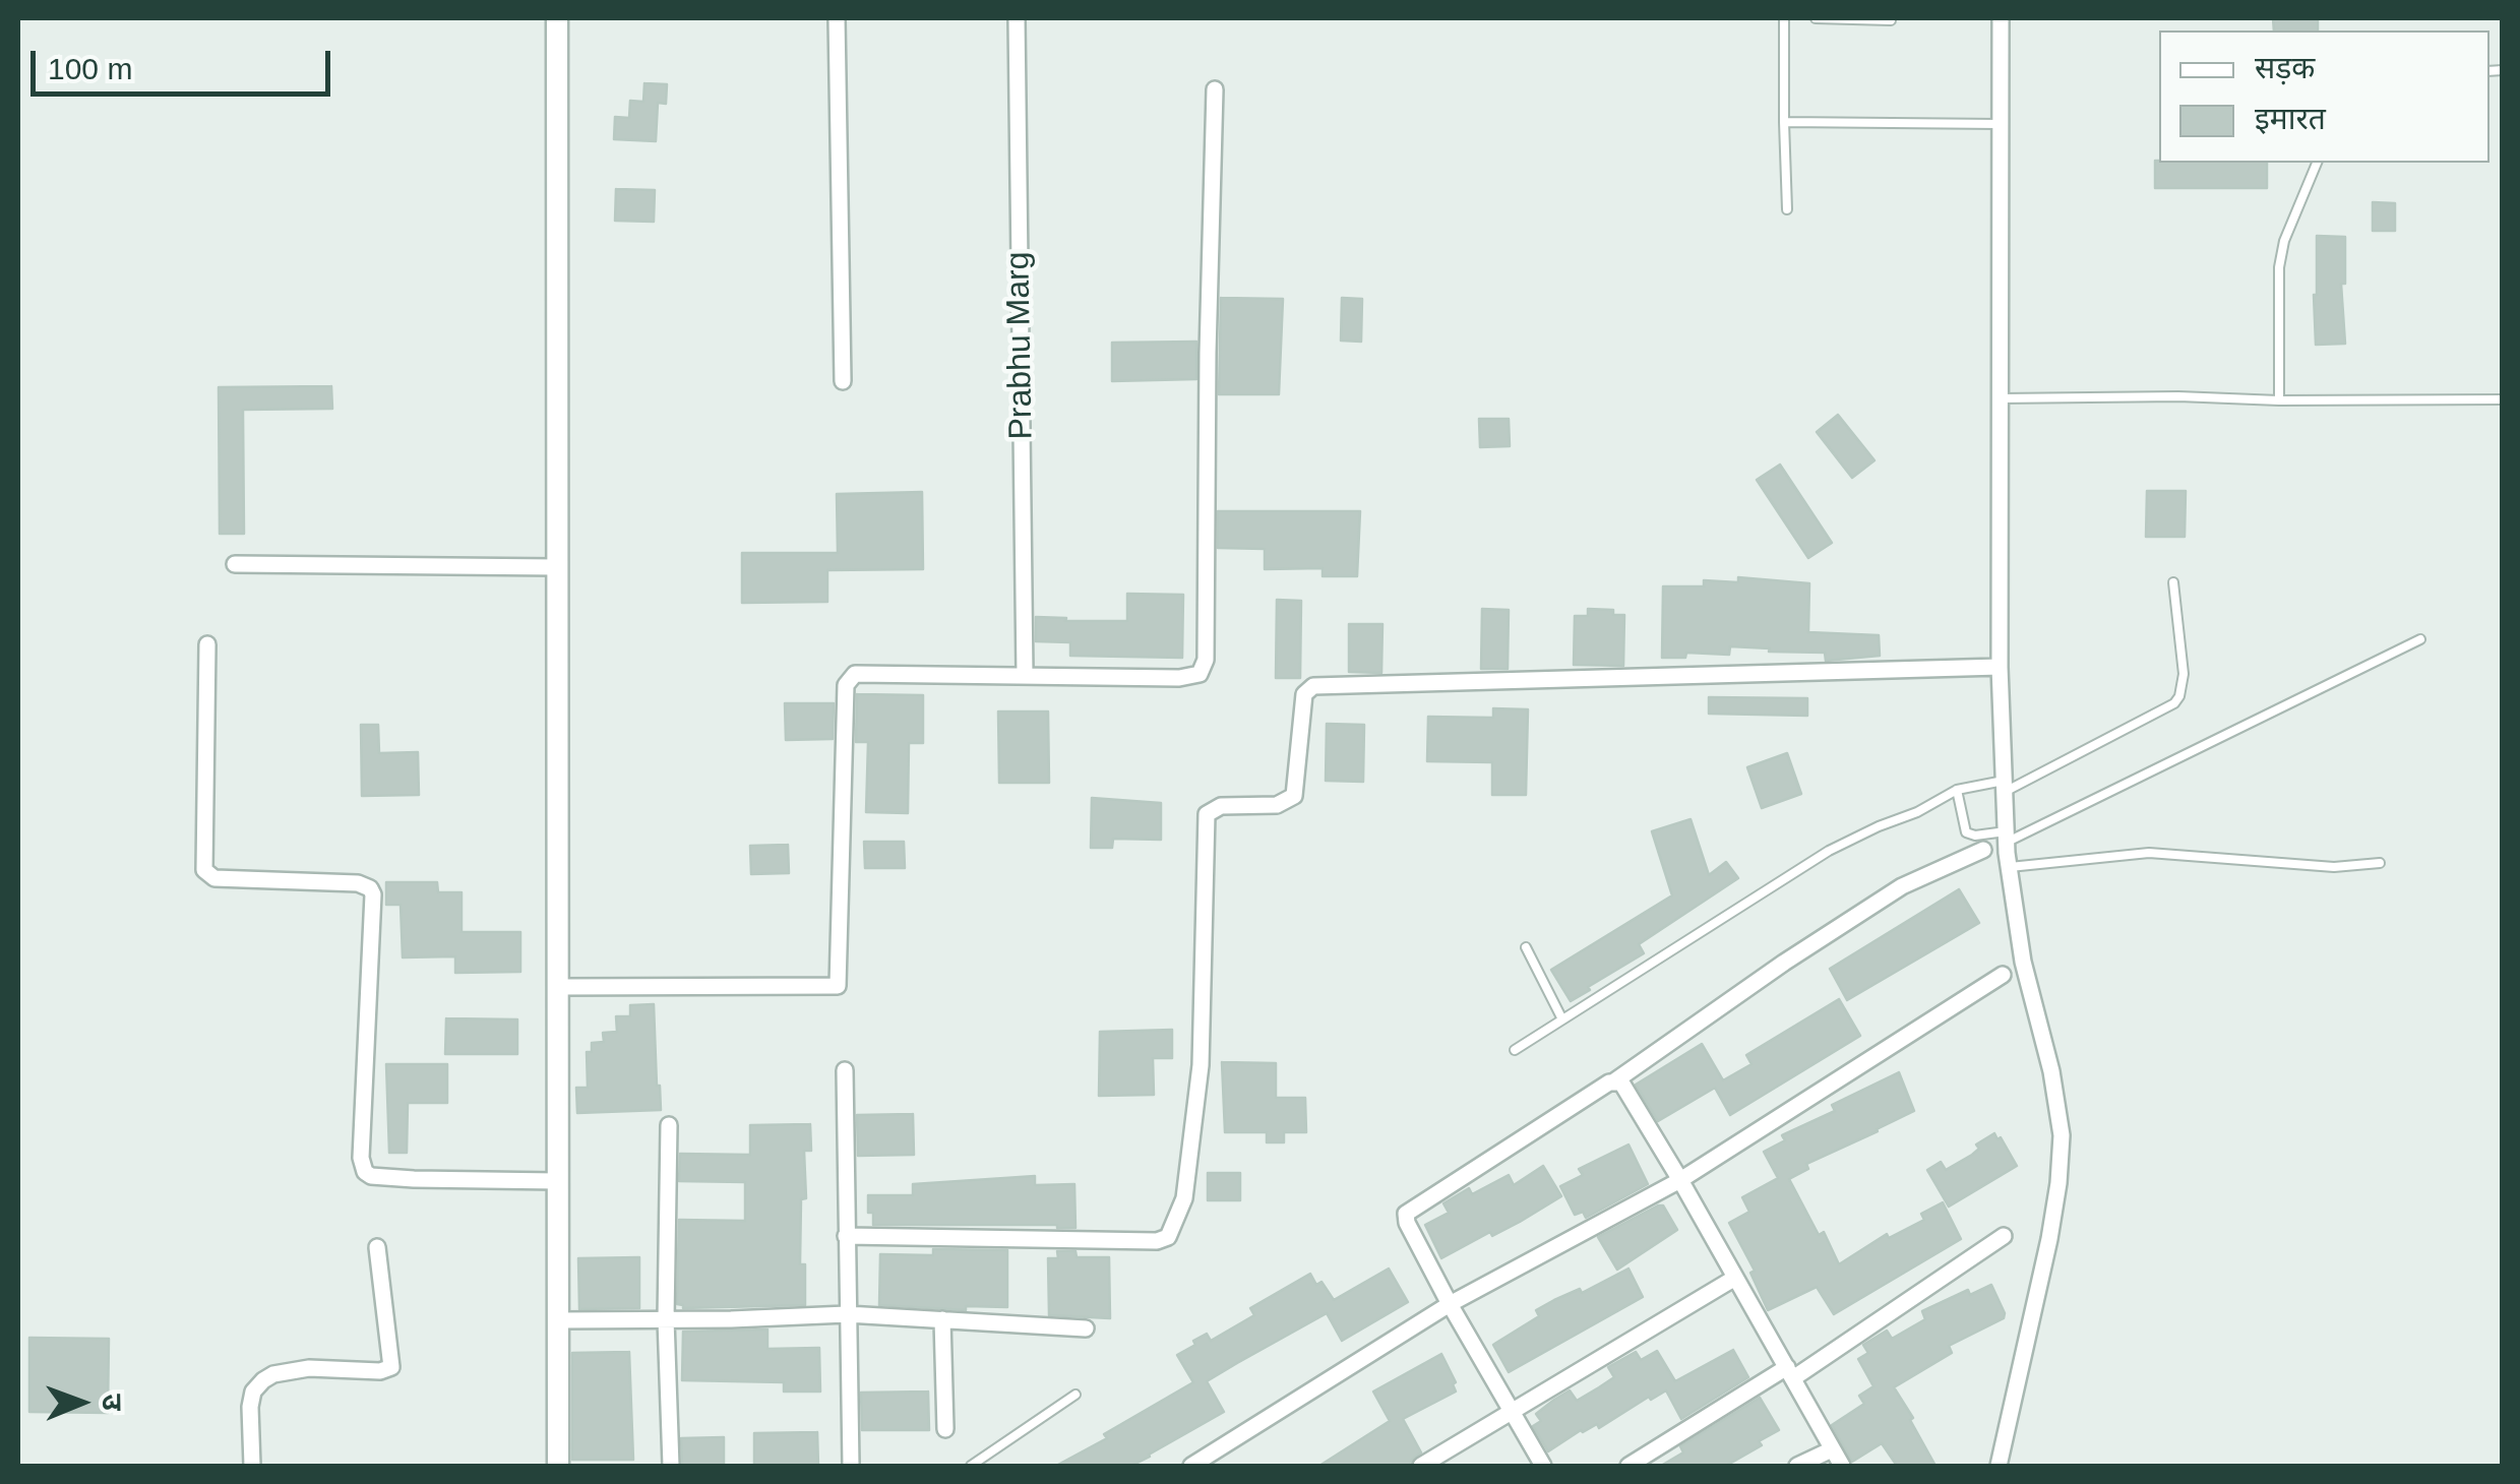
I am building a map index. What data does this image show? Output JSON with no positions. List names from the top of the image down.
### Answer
{
  "streets": {
    "street": ["Prabhu Marg"]
  },
  "legend": ["सड़क", "इमारत"],
  "scale_bar": "100 m",
  "north": "right"
}
